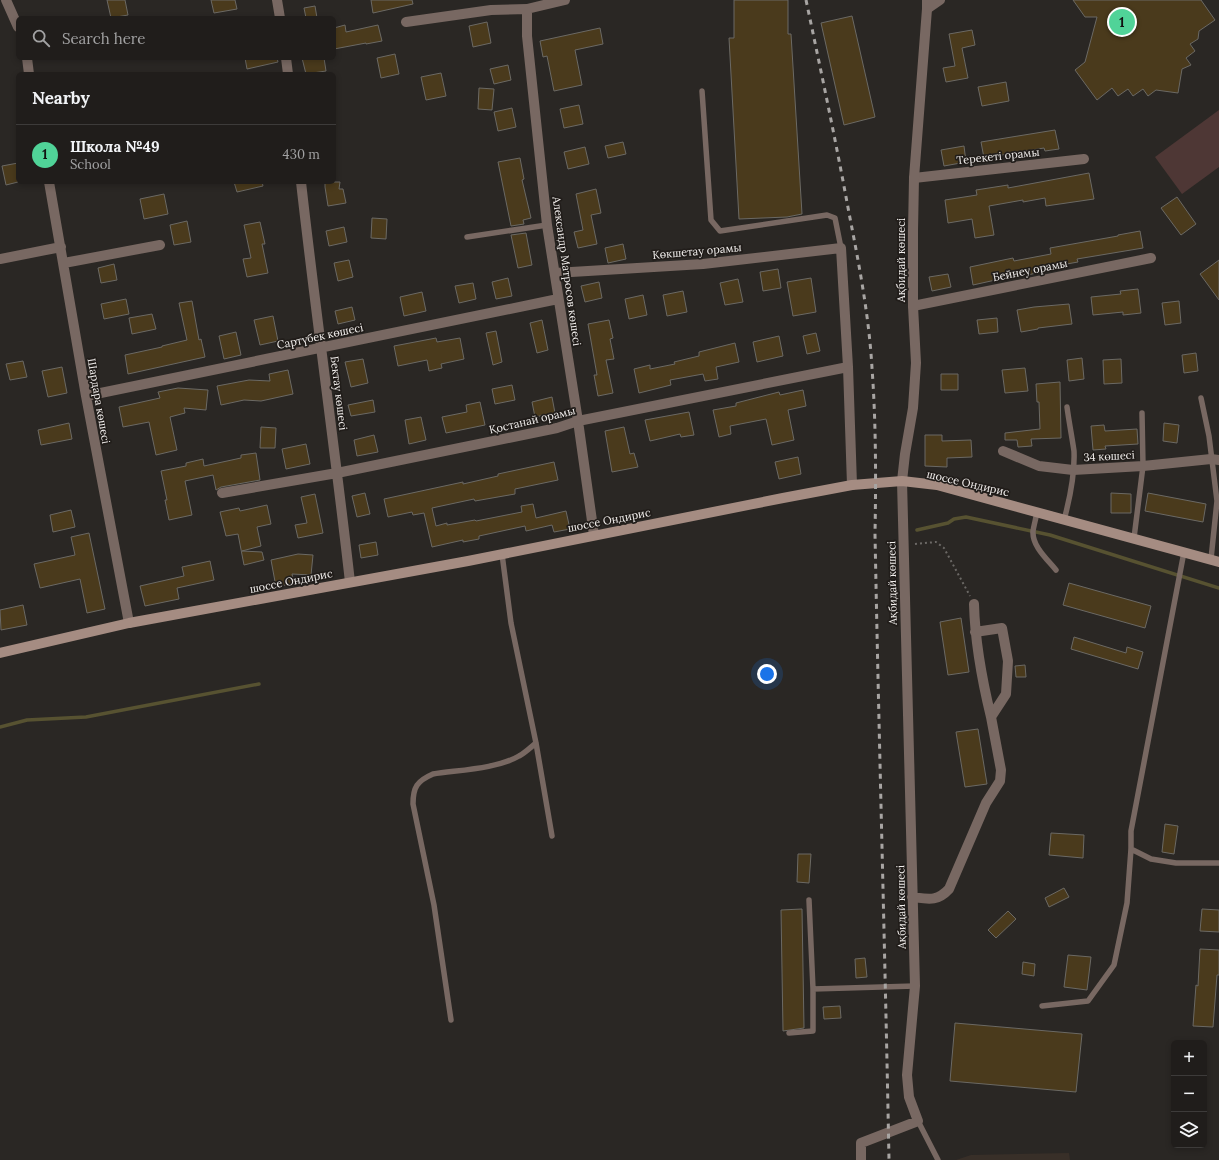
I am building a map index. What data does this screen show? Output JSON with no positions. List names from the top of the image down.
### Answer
{
  "streets": {
    "main road": ["шоссе Ондирис"],
    "street": [
      "Терекеті орамы",
      "Көкшетау орамы",
      "Ақбидай көшесі",
      "Бейнеу орамы",
      "Александр Матросов көшесі",
      "Сартүбек көшесі",
      "Бектау көшесі",
      "Шардара көшесі",
      "Қостанай орамы",
      "34 көшесі"
    ]
  },
  "crossings": [
    ["Терекеті орамы", "Ақбидай көшесі"],
    ["Көкшетау орамы", "Александр Матросов көшесі"],
    ["Ақбидай көшесі", "Бейнеу орамы"],
    ["Ақбидай көшесі", "шоссе Ондирис"],
    ["Александр Матросов көшесі", "Сартүбек көшесі"],
    ["Александр Матросов көшесі", "Қостанай орамы"],
    ["Александр Матросов көшесі", "шоссе Ондирис"],
    ["Сартүбек көшесі", "Бектау көшесі"],
    ["Сартүбек көшесі", "Шардара көшесі"],
    ["Бектау көшесі", "Қостанай орамы"],
    ["Бектау көшесі", "шоссе Ондирис"],
    ["Шардара көшесі", "шоссе Ондирис"]
  ],
  "page": {
    "pins": "1",
    "search": "Search here",
    "heading": "Nearby",
    "list": [
      {
        "mark": "1",
        "name": "Школа №49",
        "note": "School",
        "value": "430 m"
      }
    ],
    "map_buttons": ["+", "−"]
  }
}
